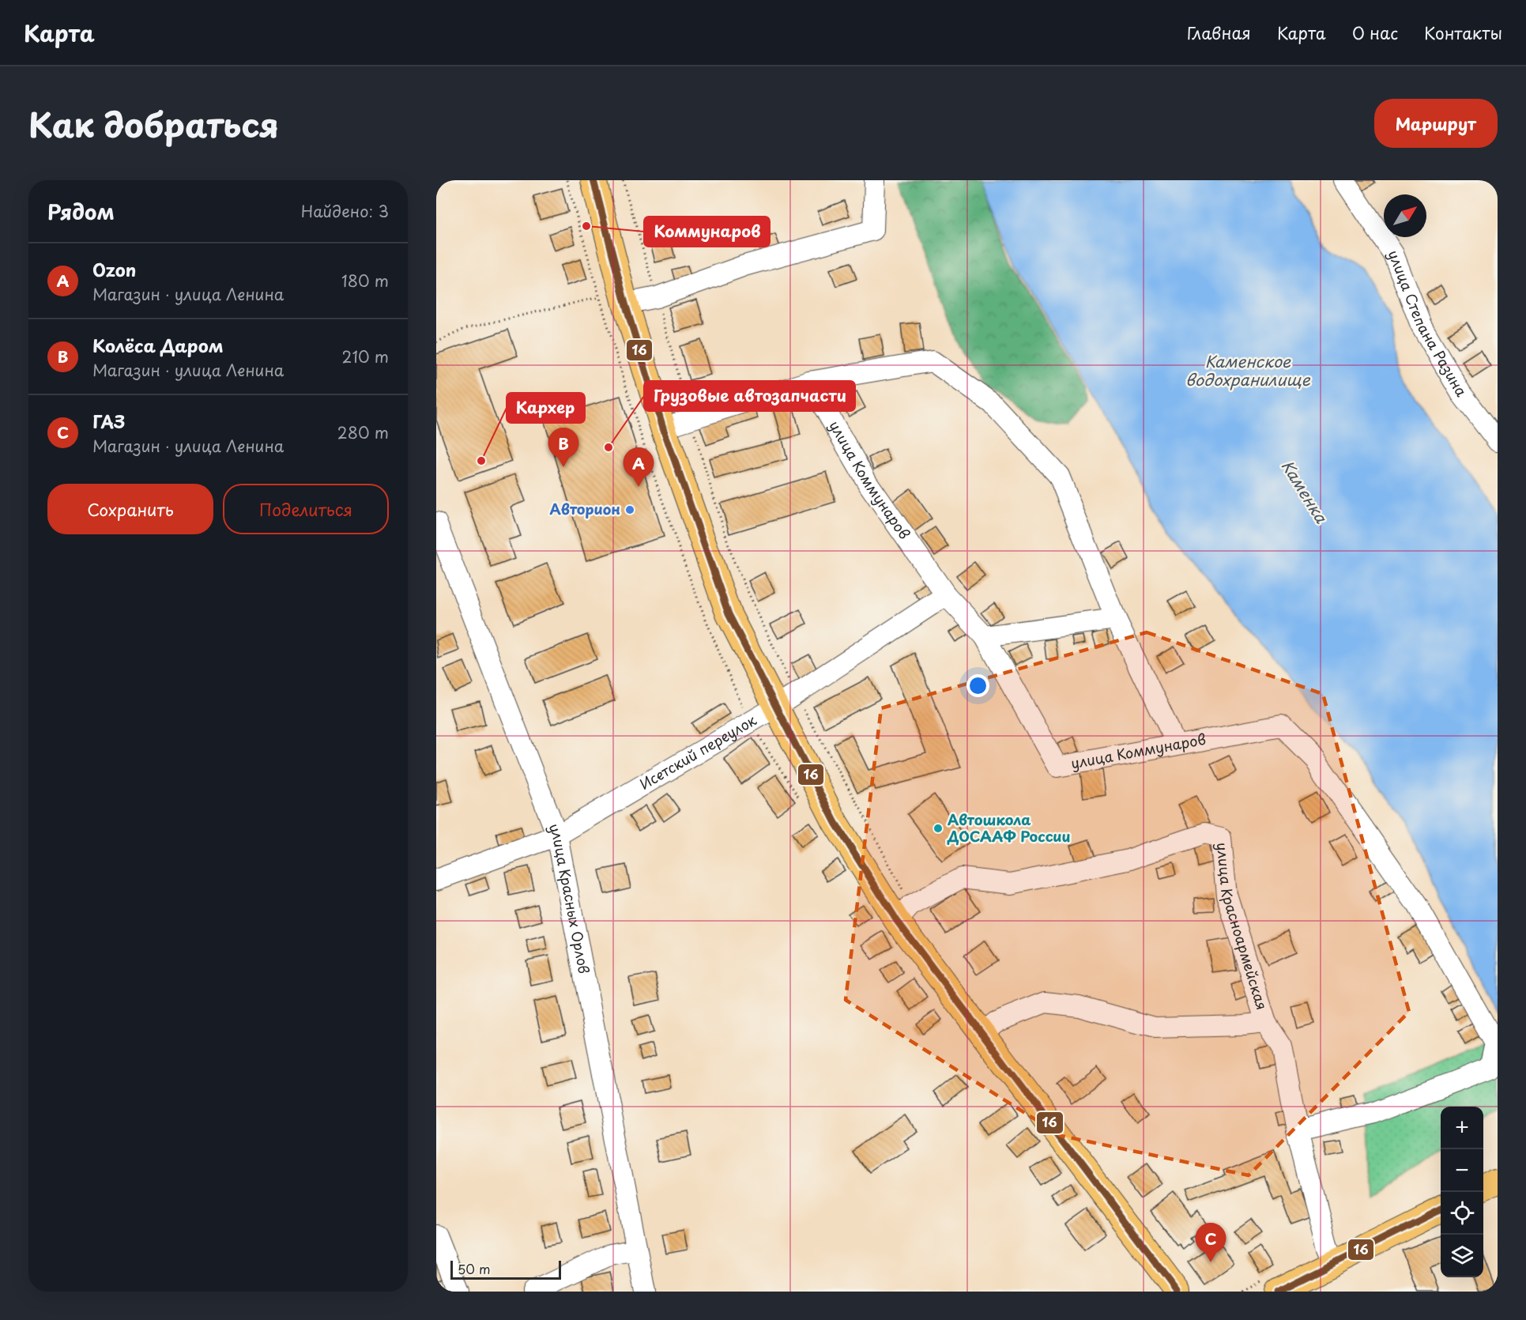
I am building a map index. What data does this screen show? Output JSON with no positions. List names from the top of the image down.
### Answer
{
  "streets": {
    "street": [
      "улица Степана Разина",
      "улица Коммунаров",
      "Исетский переулок",
      "улица Красных Орлов",
      "улица Красноармейская"
    ]
  },
  "crossings": [
    ["улица Коммунаров", "Исетский переулок"],
    ["улица Коммунаров", "улица Красноармейская"],
    ["Исетский переулок", "улица Красных Орлов"]
  ],
  "water": ["Каменское водохранилище", "Каменка"],
  "places": [
    "Коммунаров",
    "Грузовые автозапчасти",
    "Кархер",
    "Авторион",
    "Автошкола ДОСААФ России"
  ],
  "lines": ["transit line 16"],
  "scale_bar": "50 m",
  "north": "top right",
  "page": {
    "header": "Карта",
    "nav": [
      "Главная",
      "Карта",
      "О нас",
      "Контакты"
    ],
    "title": "Как добраться",
    "buttons": [
      "Маршрут",
      ["Сохранить", "Поделиться"]
    ],
    "heading": ["Рядом", "Найдено: 3"],
    "list": [
      {
        "mark": "A",
        "name": "Ozon",
        "note": "Магазин · улица Ленина",
        "value": "180 m"
      },
      {
        "mark": "B",
        "name": "Колёса Даром",
        "note": "Магазин · улица Ленина",
        "value": "210 m"
      },
      {
        "mark": "C",
        "name": "ГАЗ",
        "note": "Магазин · улица Ленина",
        "value": "280 m"
      }
    ],
    "pins": ["B", "A", "C"],
    "map_buttons": ["+", "−"],
    "scale": "50 m"
  }
}
